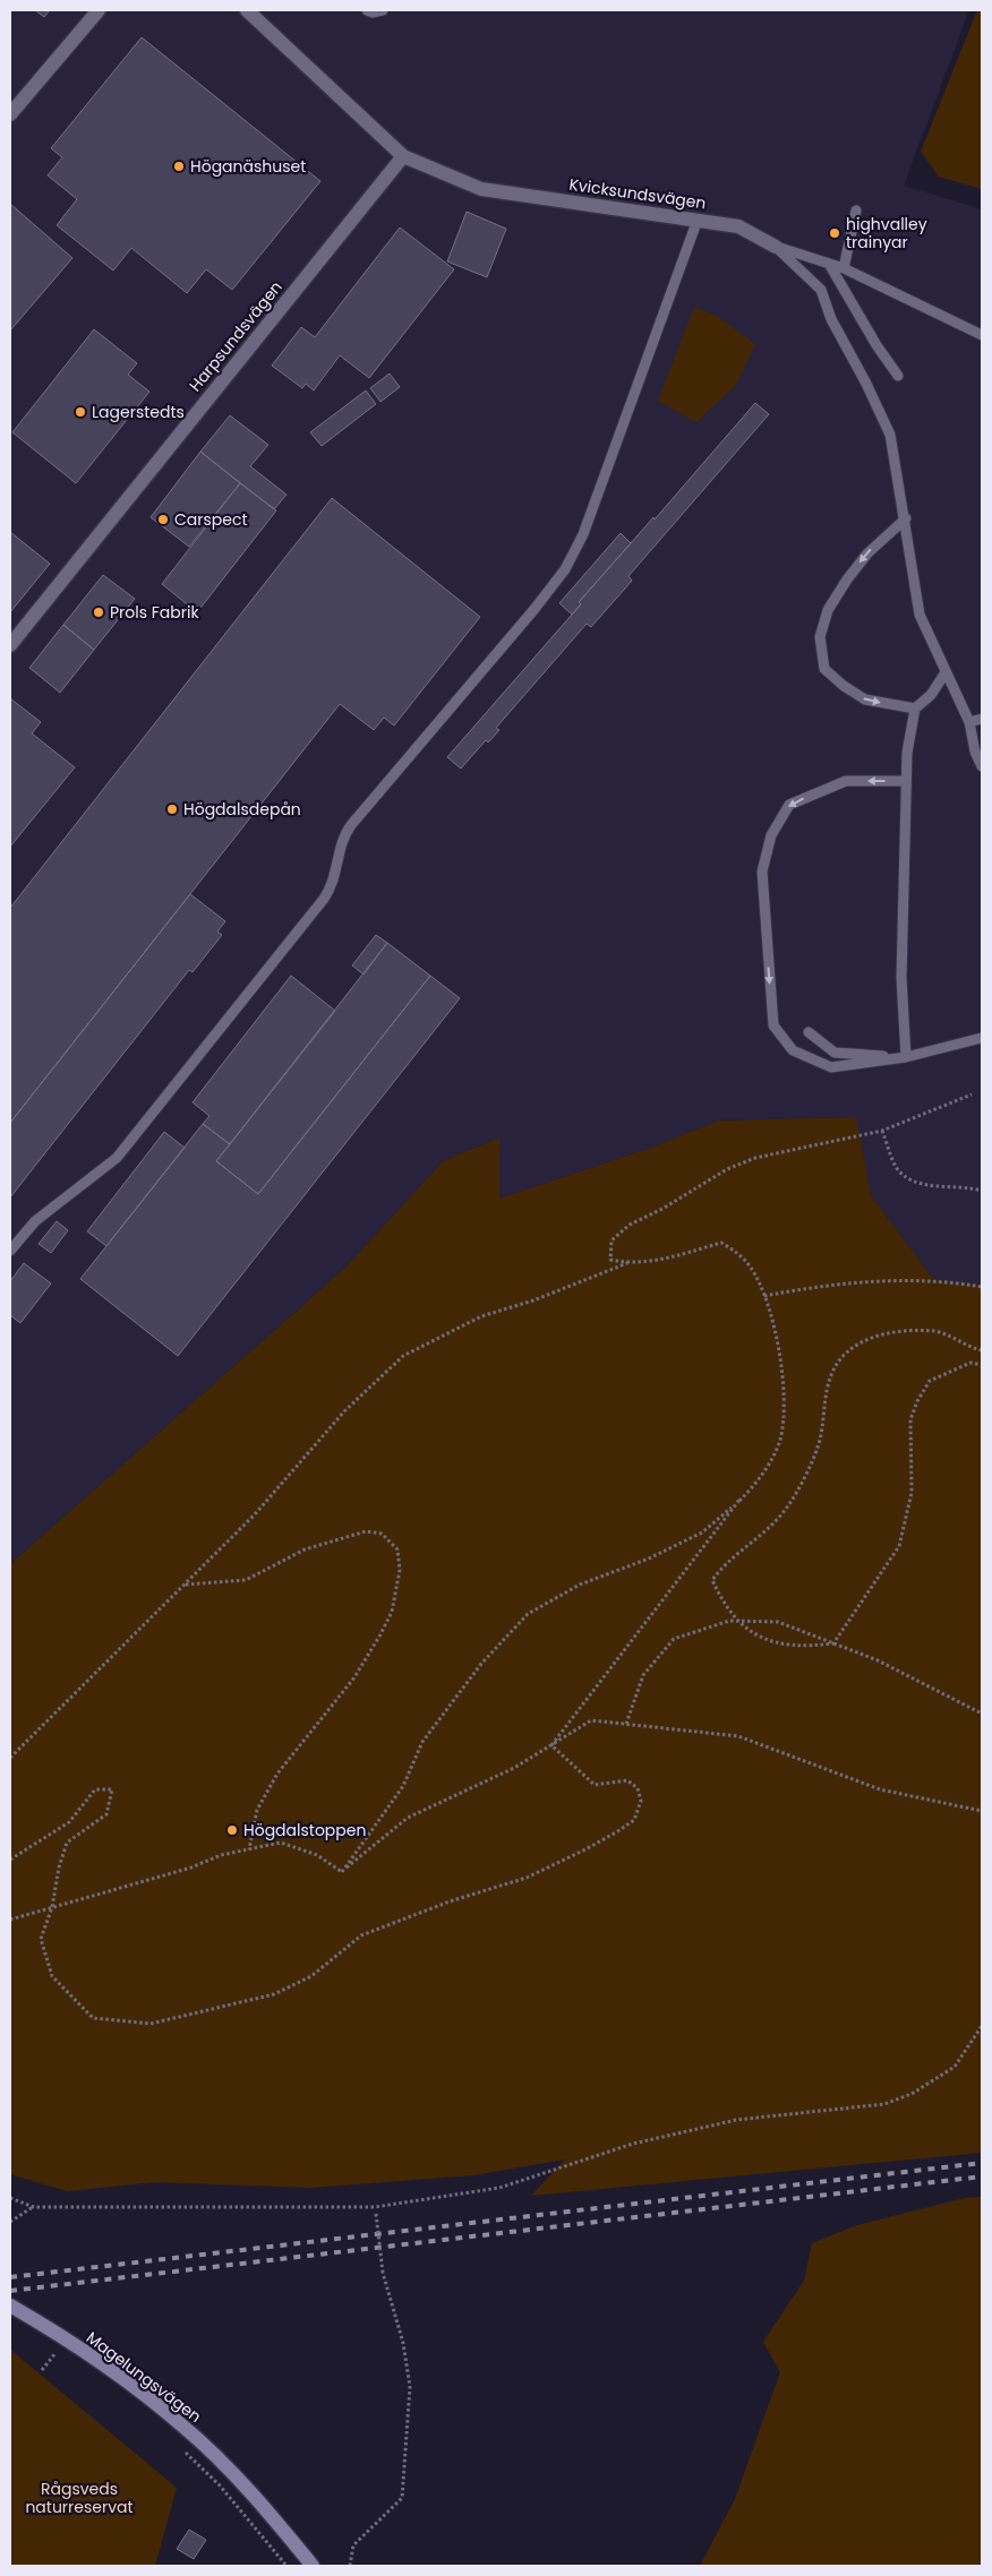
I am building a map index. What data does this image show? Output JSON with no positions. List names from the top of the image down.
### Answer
{
  "streets": {
    "main road": ["Magelungsvägen"],
    "street": ["Kvicksundsvägen", "Harpsundsvägen"]
  },
  "crossings": [
    ["Kvicksundsvägen", "Harpsundsvägen"]
  ],
  "parks": ["Rågsveds naturreservat"],
  "places": [
    "Höganäshuset",
    "highvalley trainyar",
    "Lagerstedts",
    "Carspect",
    "Prols Fabrik",
    "Högdalsdepån",
    "Högdalstoppen"
  ]
}
